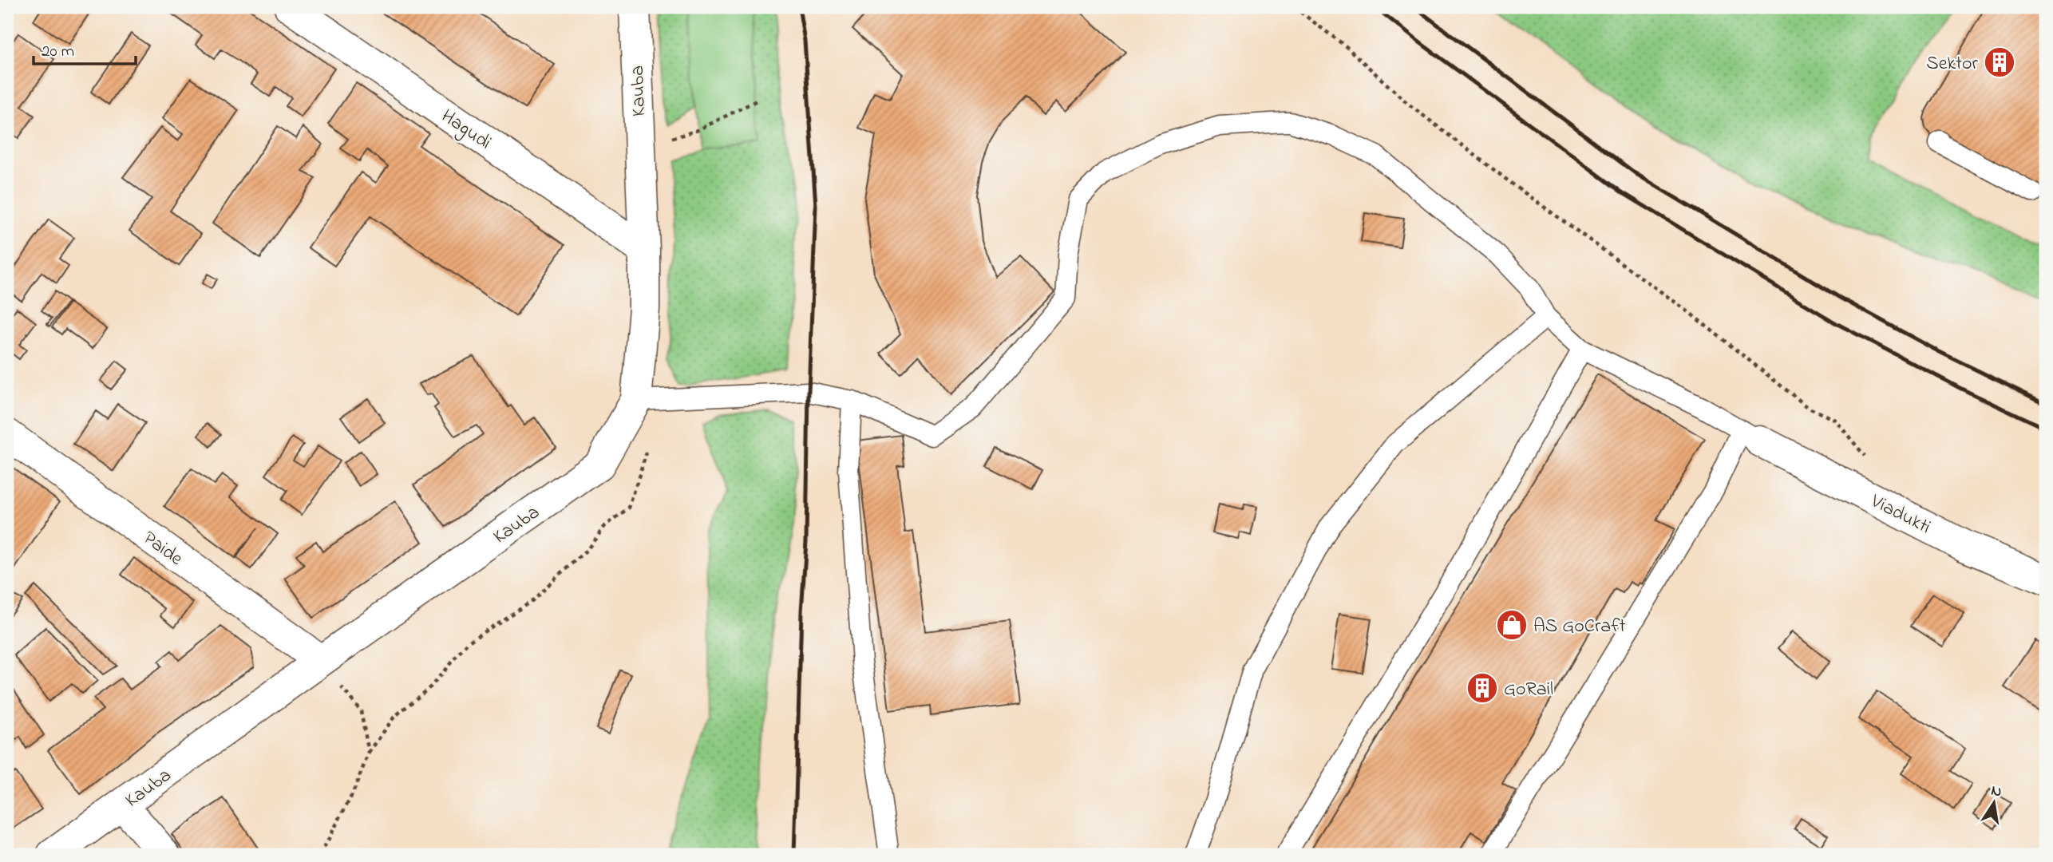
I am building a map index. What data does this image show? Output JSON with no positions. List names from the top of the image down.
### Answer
{
  "streets": {
    "street": [
      "Kauba",
      "Hagudi",
      "Viadukti",
      "Paide"
    ]
  },
  "crossings": [
    ["Kauba", "Hagudi"],
    ["Kauba", "Paide"]
  ],
  "places": {
    "building": ["Sektor", "GoRail"],
    "shop": ["AS GoCraft"]
  },
  "scale_bar": "20 m",
  "north": "top"
}
